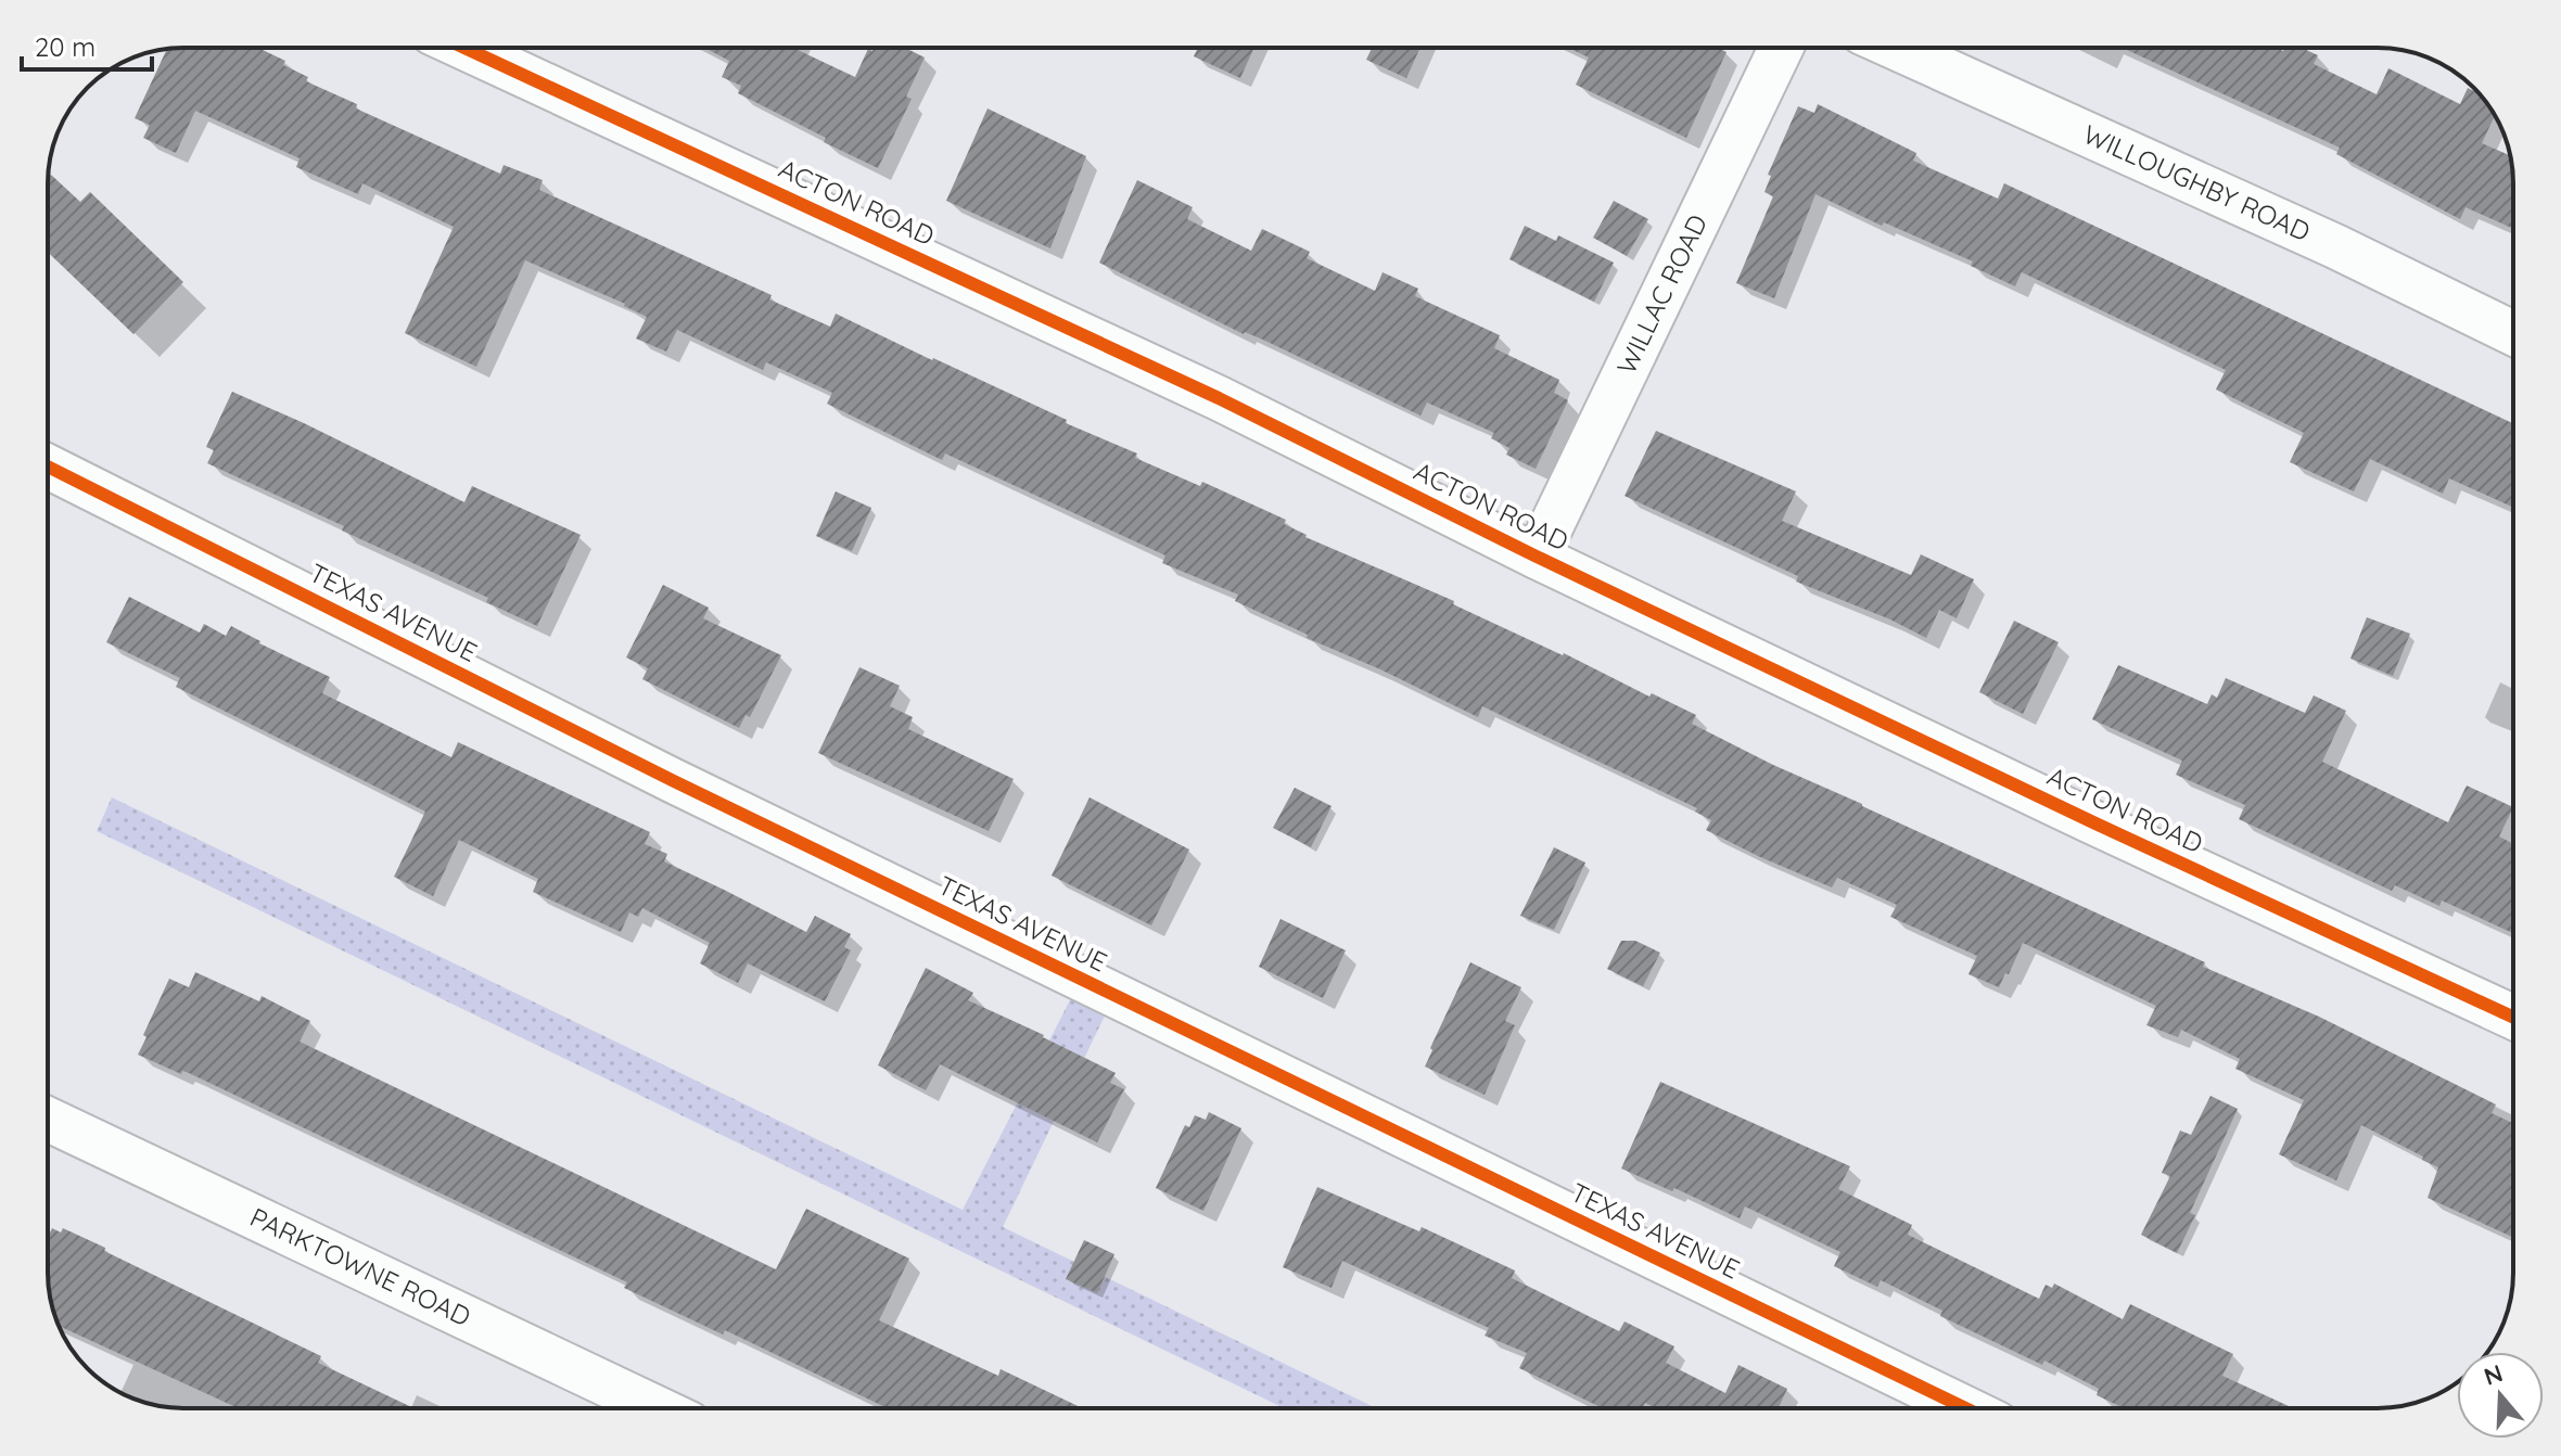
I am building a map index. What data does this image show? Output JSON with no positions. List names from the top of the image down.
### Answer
{
  "streets": {
    "street": [
      "WILLOUGHBY ROAD",
      "ACTON ROAD",
      "WILLAC ROAD",
      "TEXAS AVENUE",
      "PARKTOWNE ROAD"
    ]
  },
  "crossings": [
    ["ACTON ROAD", "WILLAC ROAD"]
  ],
  "scale_bar": "20 m",
  "north": "top"
}
